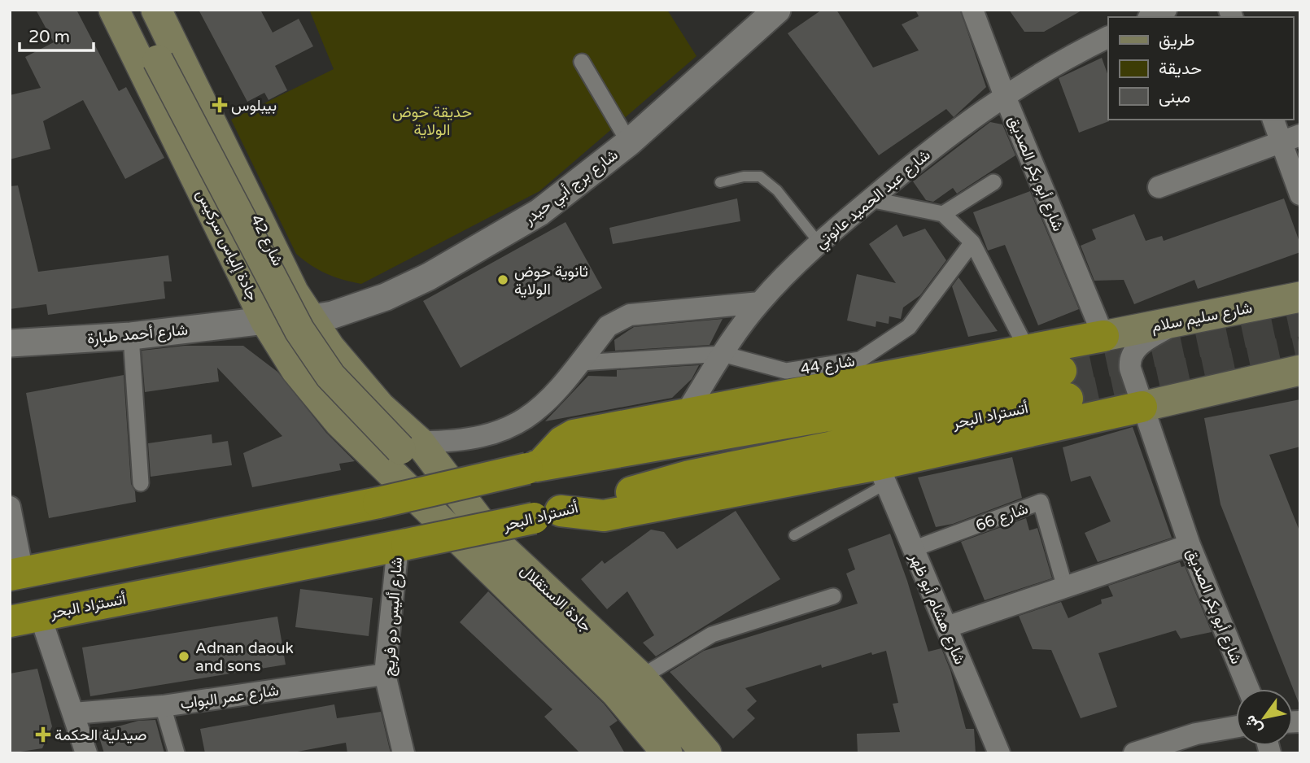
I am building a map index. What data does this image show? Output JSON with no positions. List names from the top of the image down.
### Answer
{
  "streets": {
    "highway": ["أتستراد البحر"],
    "main road": [
      "شارع 42",
      "جادة إلياس سركيس",
      "شارع سليم سلام",
      "جادة الاستقلال"
    ],
    "street": [
      "شارع أبو بكر الصديق",
      "شارع برج أبي حيدر",
      "شارع عبد الحميد عانوتي",
      "شارع أحمد طبارة",
      "شارع 44",
      "شارع 66",
      "شارع هشام أبو ظهر",
      "شارع أليس دو فريج",
      "شارع عمر البواب"
    ]
  },
  "crossings": [
    ["شارع أبو بكر الصديق", "شارع عبد الحميد عانوتي"],
    ["شارع أبو بكر الصديق", "شارع سليم سلام"],
    ["شارع برج أبي حيدر", "شارع 42"],
    ["شارع برج أبي حيدر", "جادة إلياس سركيس"],
    ["شارع برج أبي حيدر", "شارع أحمد طبارة"],
    ["شارع عبد الحميد عانوتي", "شارع 44"],
    ["شارع 42", "جادة إلياس سركيس"],
    ["شارع 42", "جادة الاستقلال"],
    ["جادة إلياس سركيس", "شارع أحمد طبارة"],
    ["جادة إلياس سركيس", "جادة الاستقلال"],
    ["أتستراد البحر", "شارع أليس دو فريج"],
    ["شارع 66", "شارع هشام أبو ظهر"],
    ["شارع أليس دو فريج", "شارع عمر البواب"]
  ],
  "parks": ["حديقة حوض الولاية"],
  "places": {
    "health": ["بيبلوس", "صيدلية الحكمة"],
    "other": ["ثانوية حوض الولاية", "Adnan daouk and sons"]
  },
  "legend": ["طريق", "حديقة", "مبنى"],
  "scale_bar": "20 m",
  "north": "bottom left"
}
